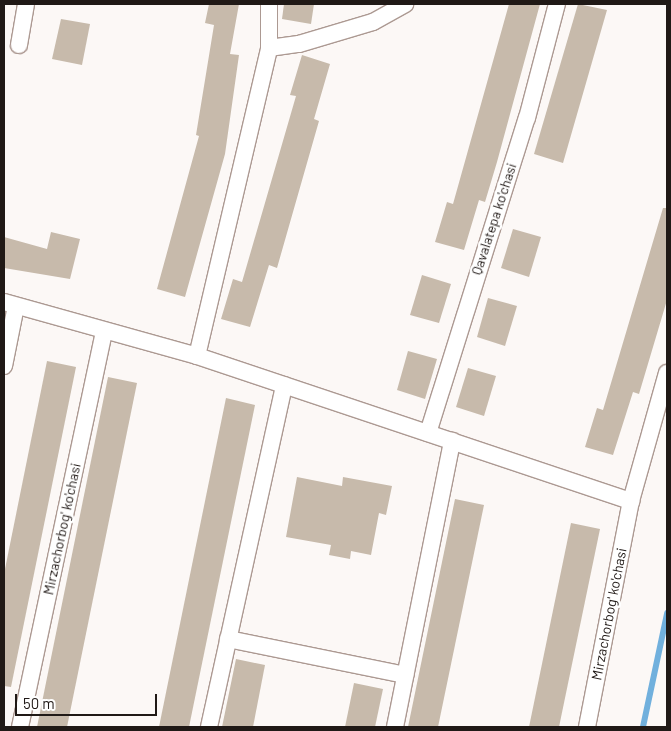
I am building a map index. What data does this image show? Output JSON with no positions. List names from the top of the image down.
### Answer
{
  "streets": {
    "street": ["Qavalatepa ko'chasi", "Mirzachorbog' ko'chasi"]
  },
  "scale_bar": "50 m"
}
